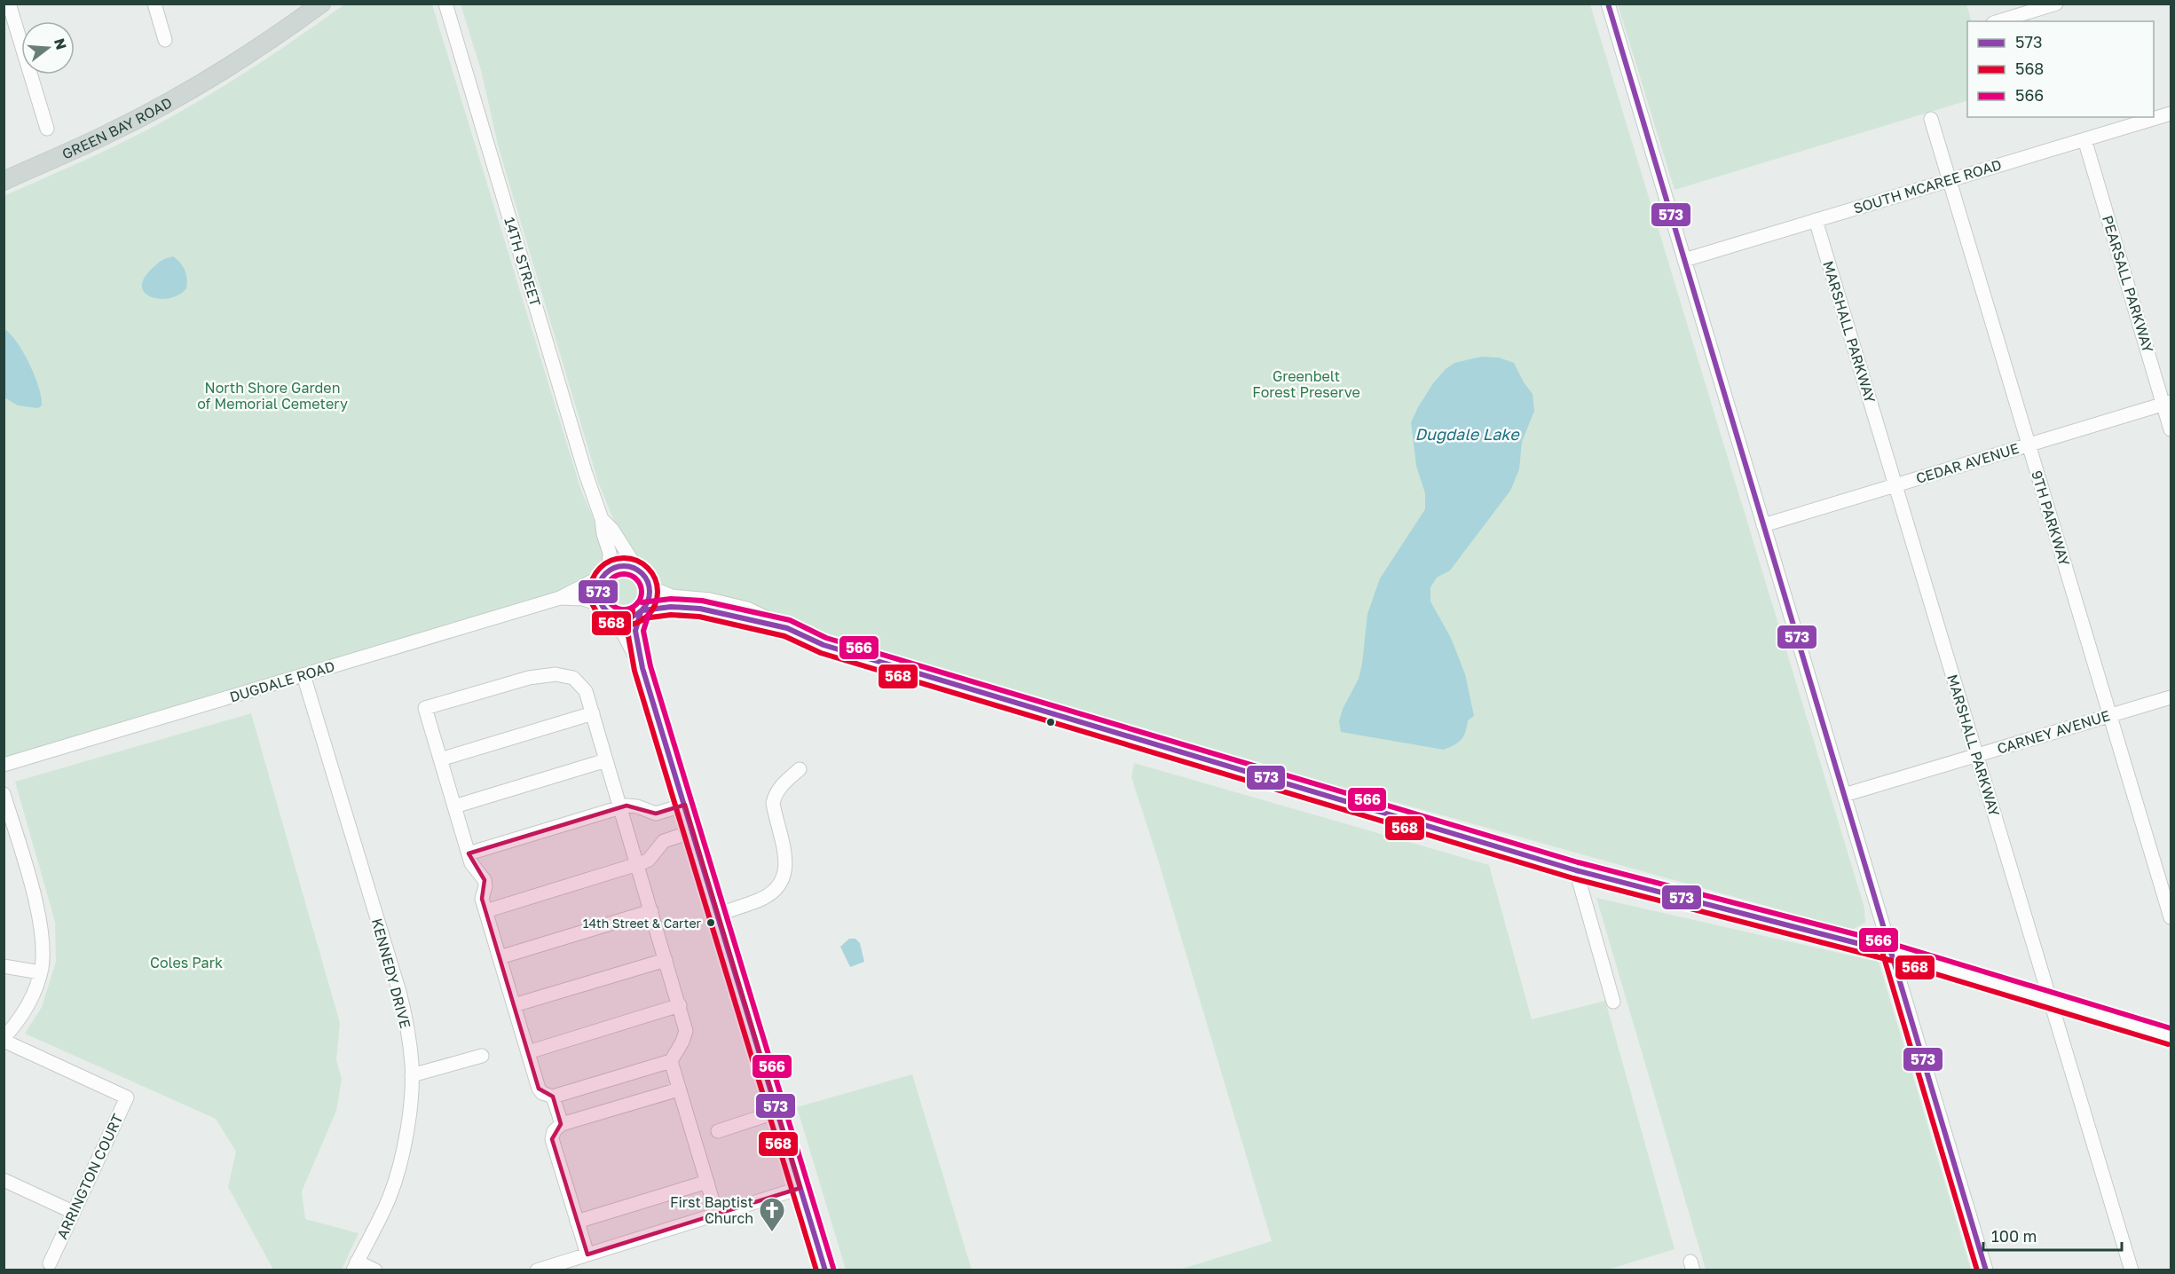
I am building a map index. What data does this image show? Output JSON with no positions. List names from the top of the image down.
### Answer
{
  "streets": {
    "main road": ["GREEN BAY ROAD"],
    "street": [
      "SOUTH MCAREE ROAD",
      "14TH STREET",
      "PEARSALL PARKWAY",
      "MARSHALL PARKWAY",
      "CEDAR AVENUE",
      "9TH PARKWAY",
      "DUGDALE ROAD",
      "CARNEY AVENUE",
      "KENNEDY DRIVE",
      "ARRINGTON COURT"
    ]
  },
  "crossings": [
    ["SOUTH MCAREE ROAD", "PEARSALL PARKWAY"],
    ["SOUTH MCAREE ROAD", "MARSHALL PARKWAY"],
    ["SOUTH MCAREE ROAD", "9TH PARKWAY"],
    ["PEARSALL PARKWAY", "CEDAR AVENUE"],
    ["MARSHALL PARKWAY", "CEDAR AVENUE"],
    ["MARSHALL PARKWAY", "CARNEY AVENUE"],
    ["CEDAR AVENUE", "9TH PARKWAY"],
    ["9TH PARKWAY", "CARNEY AVENUE"],
    ["DUGDALE ROAD", "KENNEDY DRIVE"]
  ],
  "water": ["Dugdale Lake"],
  "parks": ["Greenbelt Forest Preserve", "North Shore Garden of Memorial Cemetery", "Coles Park"],
  "places": {
    "other": ["14th Street & Carter"],
    "church": ["First Baptist Church"]
  },
  "lines": ["transit line 573", "transit line 568", "transit line 566"],
  "legend": ["573", "568", "566"],
  "scale_bar": "100 m",
  "north": "right"
}
